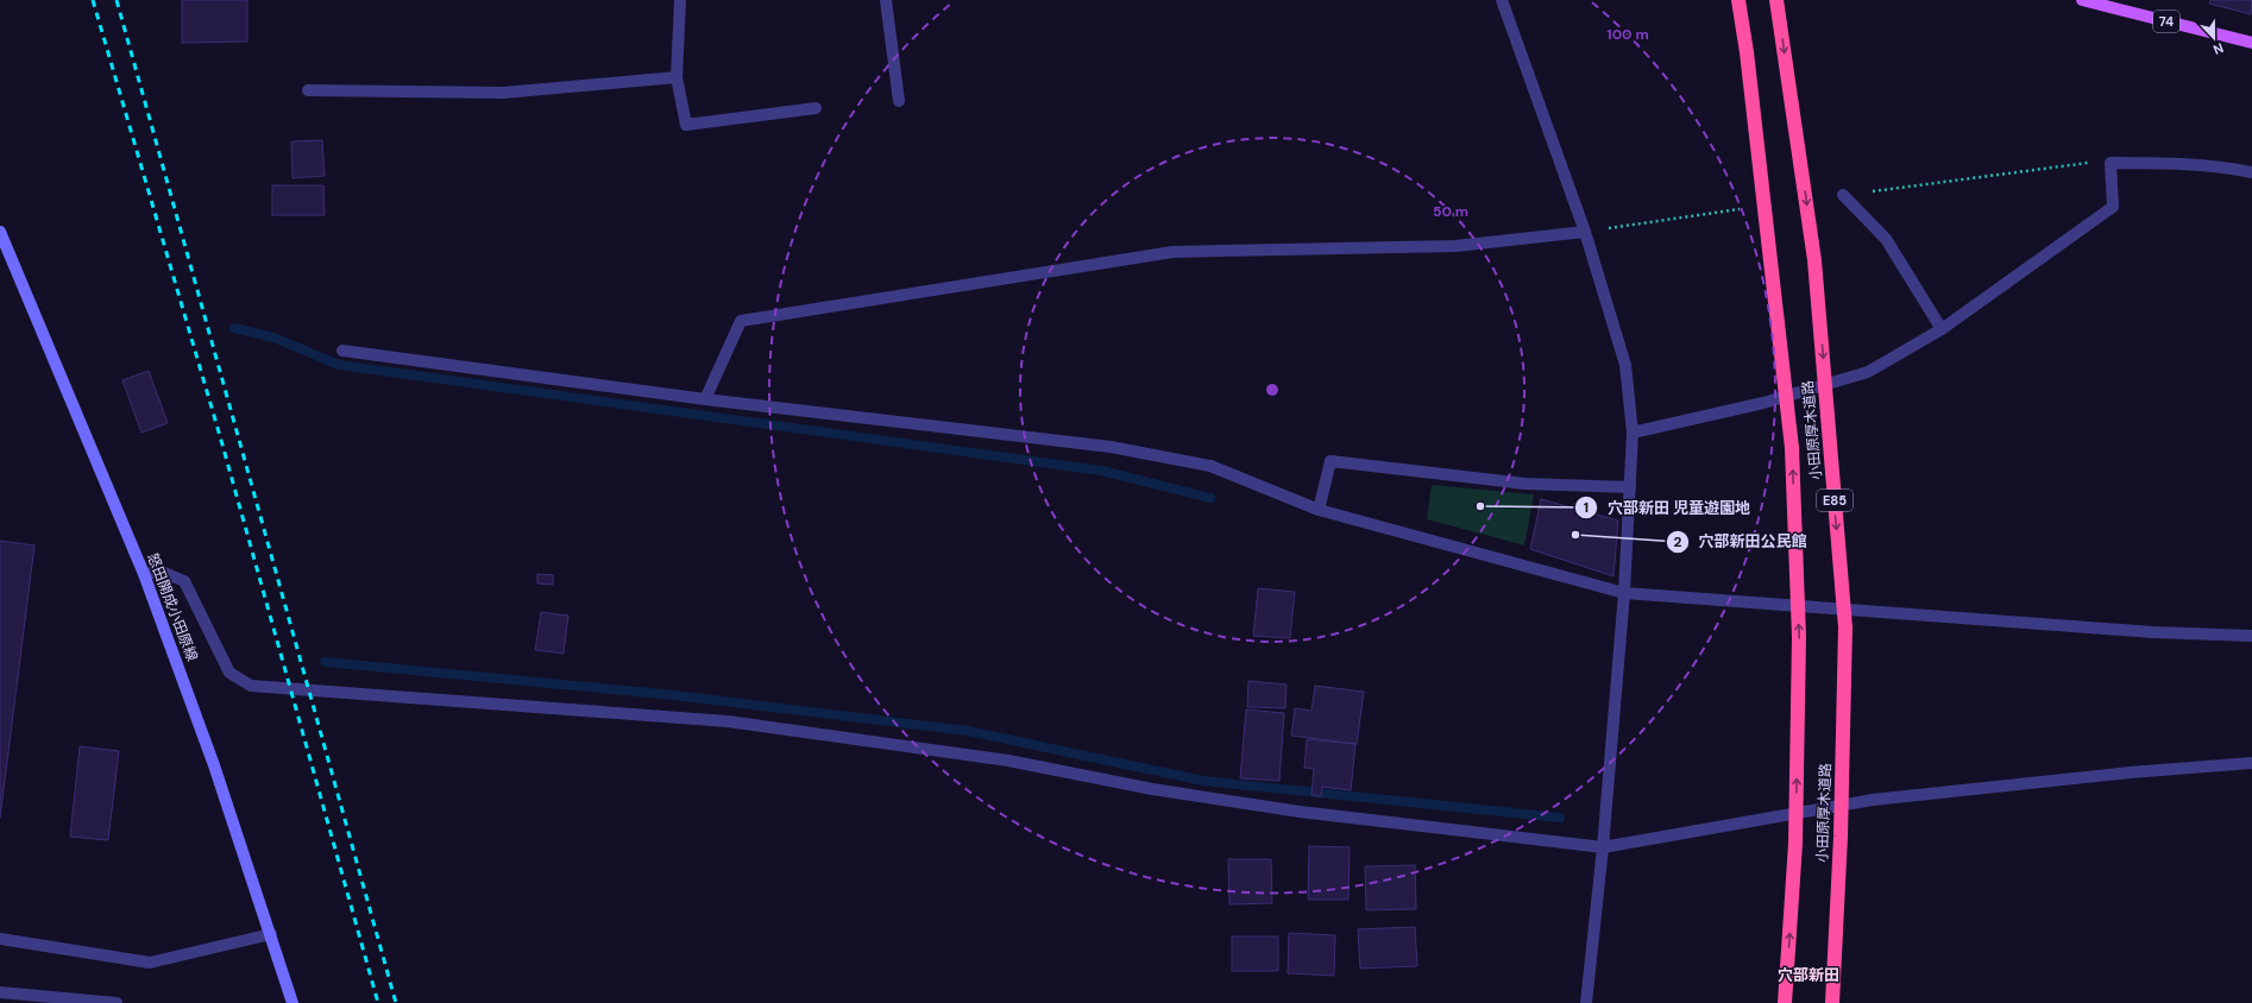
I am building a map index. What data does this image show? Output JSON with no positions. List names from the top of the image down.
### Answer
{
  "streets": {
    "highway": ["小田原厚木道路", "E85"],
    "main road": ["74", "怒田開成小田原線"]
  },
  "districts": ["穴部新田"],
  "places": ["穴部新田 児童遊園地", "穴部新田公民館"],
  "north": "bottom",
  "rings": ["100 m", "50 m"]
}
